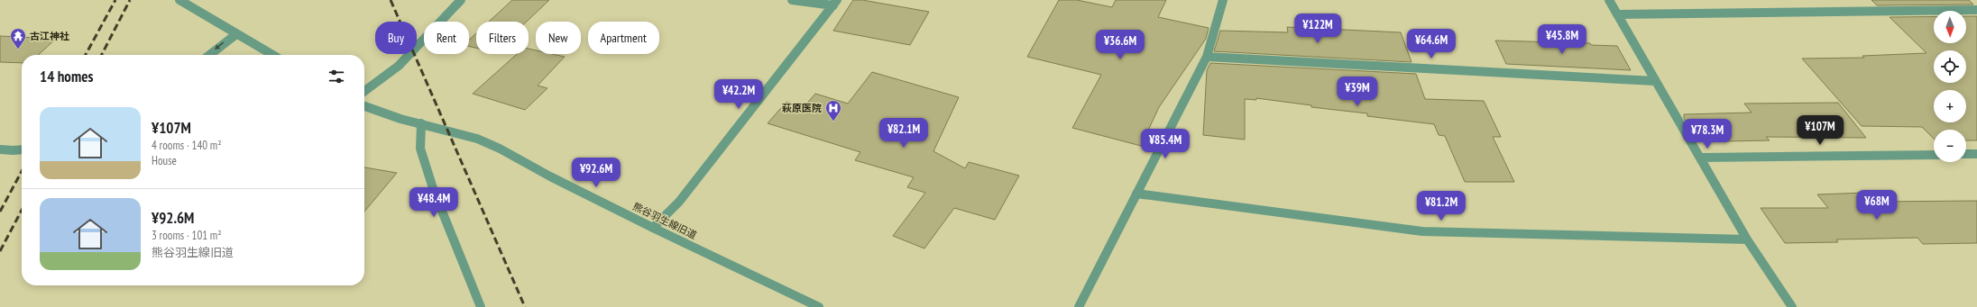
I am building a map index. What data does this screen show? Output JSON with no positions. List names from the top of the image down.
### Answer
{
  "streets": {
    "street": ["熊谷羽生線旧道"]
  },
  "places": {
    "temple": ["古江神社"],
    "hospital": ["萩原医院"]
  },
  "north": "bottom",
  "page": {
    "map_buttons": ["+", "−"],
    "price": [
      "¥122M",
      "¥45.8M",
      "¥64.6M",
      "¥36.6M",
      "¥39M",
      "¥42.2M",
      "¥107M",
      "¥82.1M",
      "¥78.3M",
      "¥85.4M",
      "¥92.6M",
      "¥48.4M",
      "¥68M",
      "¥81.2M"
    ],
    "chip": [
      "Buy",
      "Rent",
      "Filters",
      "New",
      "Apartment"
    ],
    "heading": "14 homes",
    "list": [
      {
        "name": "¥107M",
        "note": "4 rooms · 140 m² · House"
      },
      {
        "name": "¥92.6M",
        "note": "3 rooms · 101 m² · 熊谷羽生線旧道"
      }
    ]
  }
}
